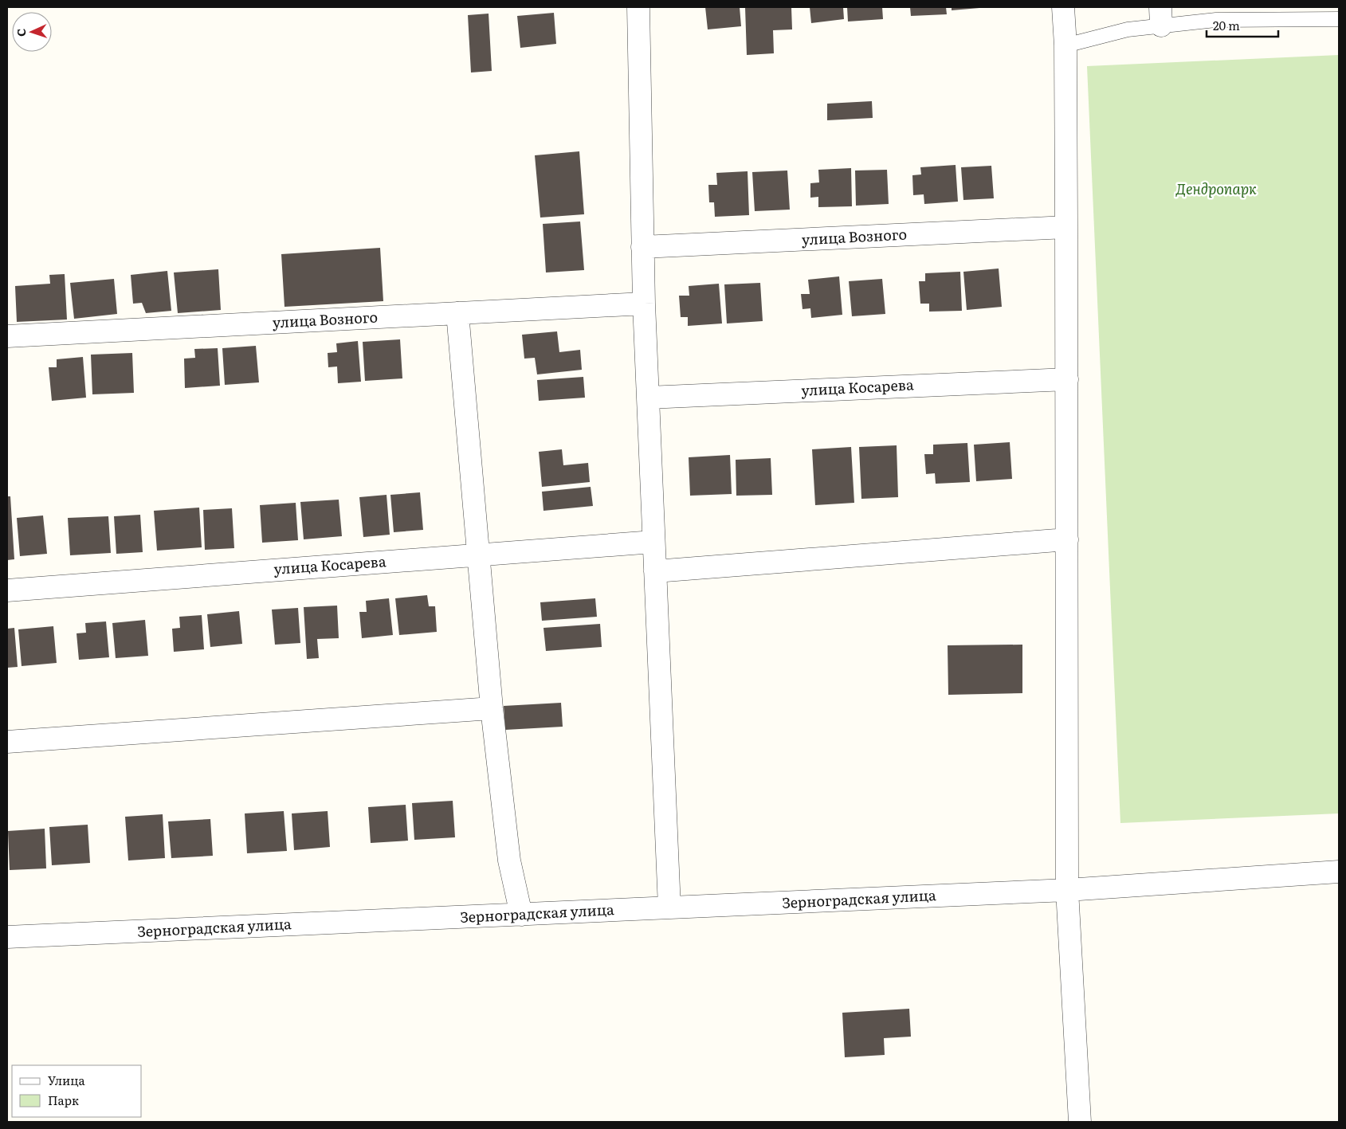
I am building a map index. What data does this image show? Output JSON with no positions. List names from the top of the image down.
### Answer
{
  "streets": {
    "street": ["улица Возного", "улица Косарева", "Зерноградская улица"]
  },
  "parks": ["Дендропарк"],
  "legend": ["Улица", "Парк"],
  "scale_bar": "20 m",
  "north": "left"
}
